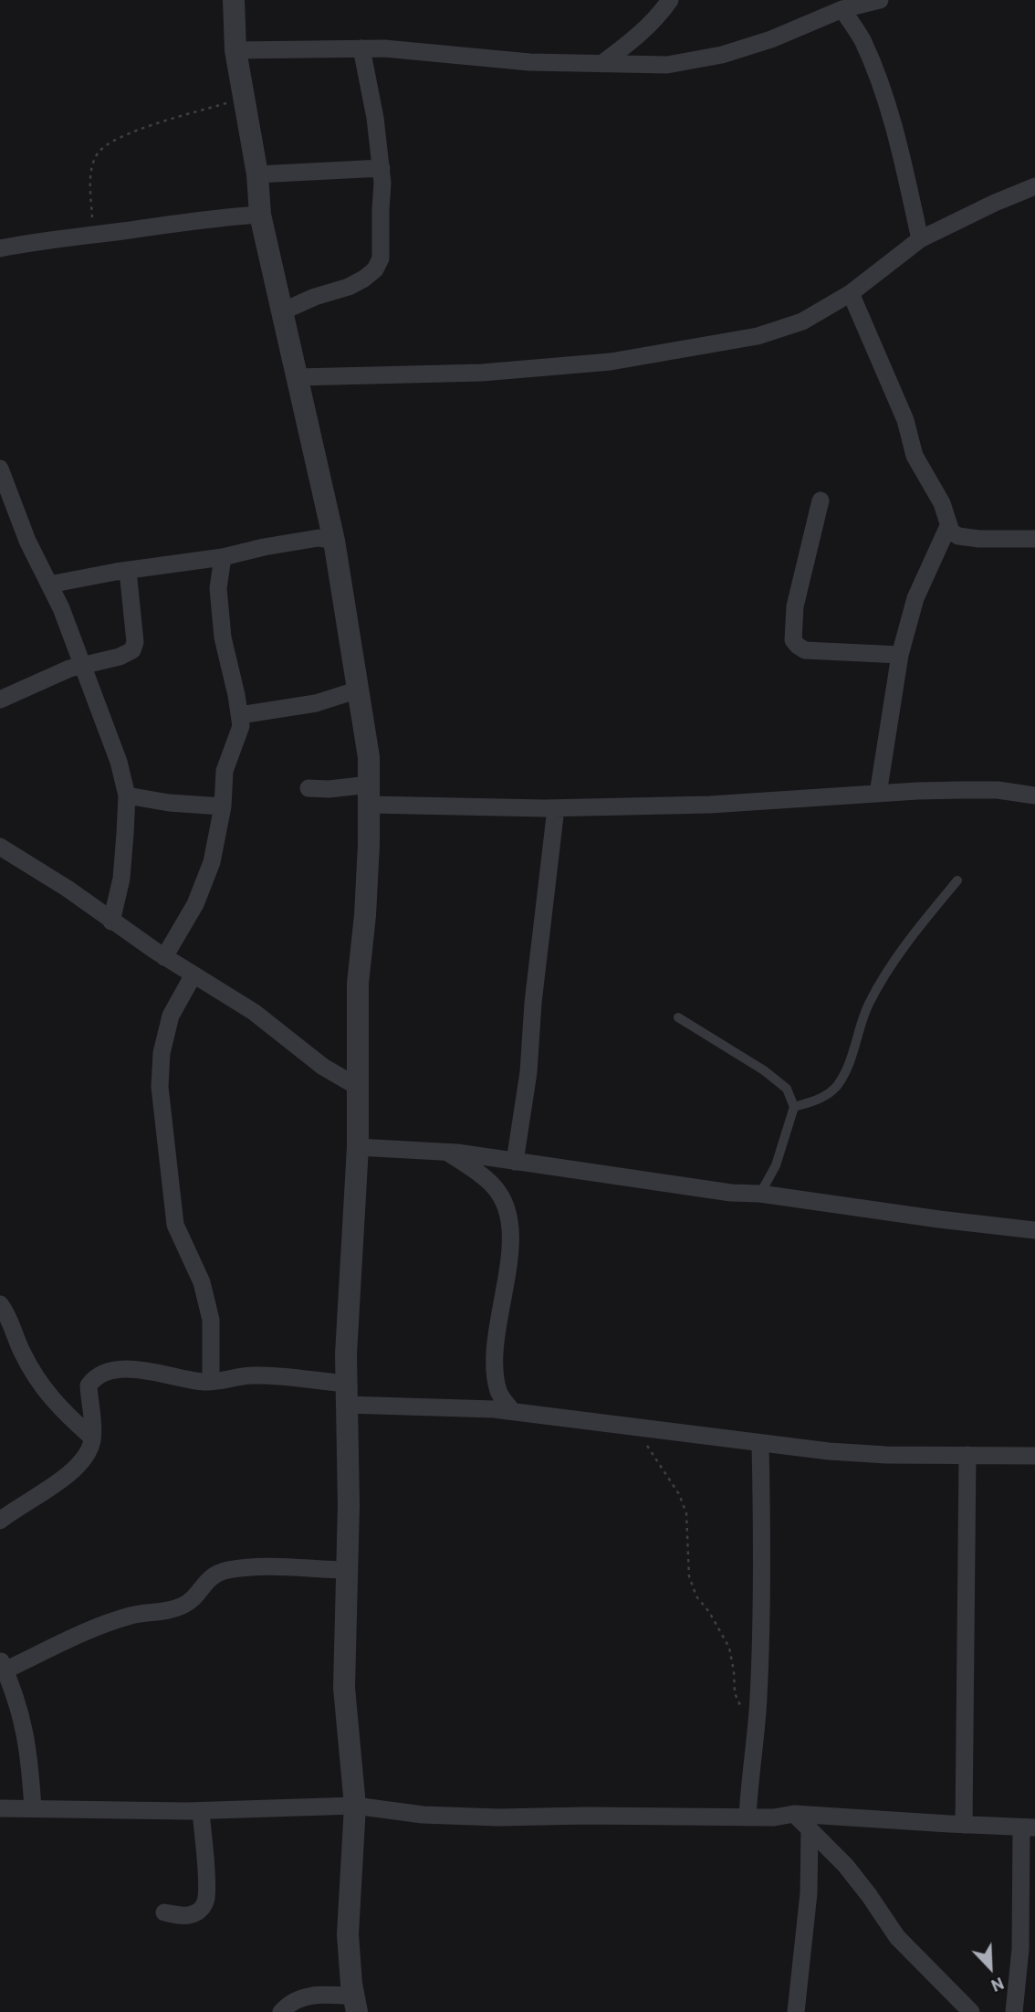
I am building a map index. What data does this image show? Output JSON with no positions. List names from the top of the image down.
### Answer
{
  "north": "bottom right"
}
